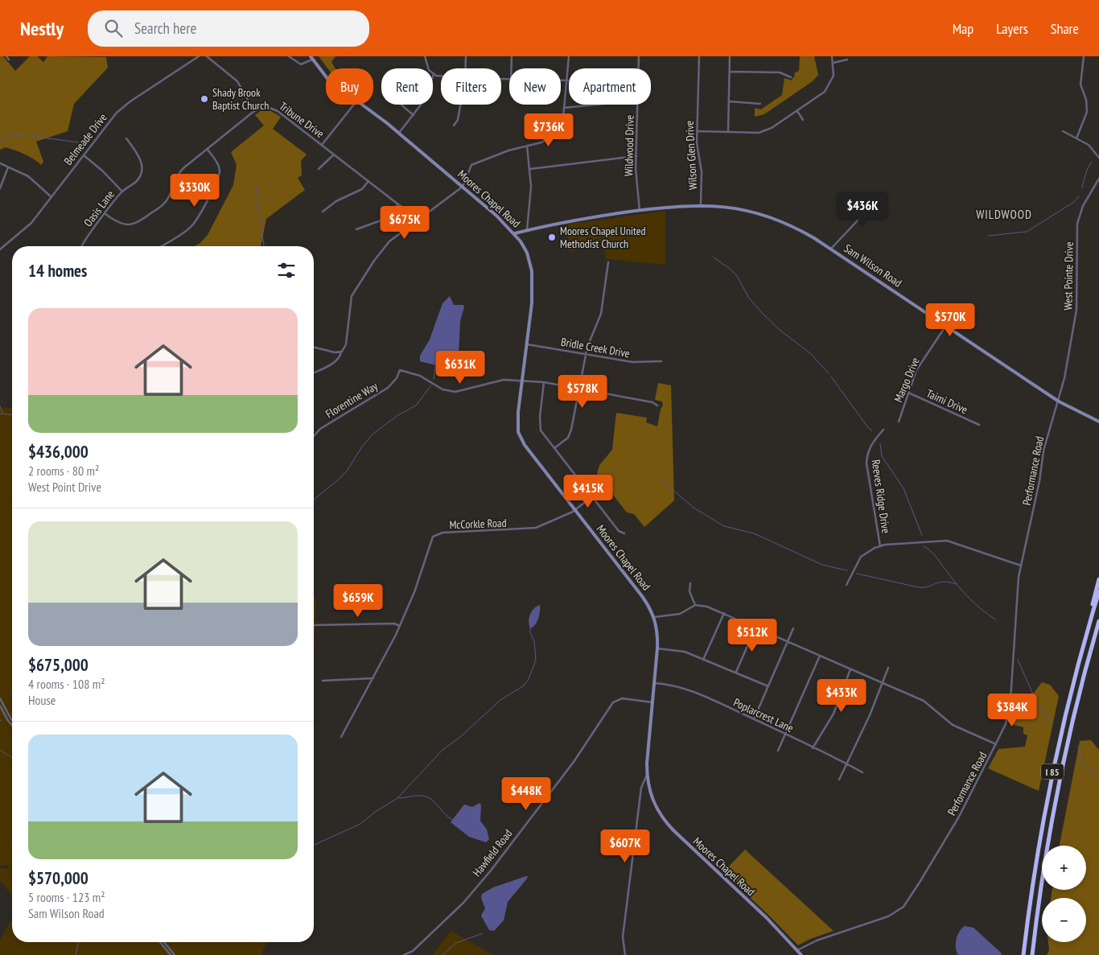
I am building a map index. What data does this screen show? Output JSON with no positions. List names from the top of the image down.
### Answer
{
  "streets": {
    "highway": ["I 85"],
    "main road": ["Moores Chapel Road", "Sam Wilson Road"],
    "street": [
      "Tribune Drive",
      "Belmeade Drive",
      "Wildwood Drive",
      "Wilson Glen Drive",
      "Oasis Lane",
      "West Pointe Drive",
      "Bridle Creek Drive",
      "Margo Drive",
      "Florentine Way",
      "Taimi Drive",
      "Performance Road",
      "Reeves Ridge Drive",
      "McCorkle Road",
      "Poplarcrest Lane",
      "Hawfield Road"
    ]
  },
  "crossings": [
    ["Wildwood Drive", "Sam Wilson Road"],
    ["Wilson Glen Drive", "Sam Wilson Road"],
    ["Moores Chapel Road", "Sam Wilson Road"],
    ["Moores Chapel Road", "Bridle Creek Drive"],
    ["Moores Chapel Road", "Florentine Way"],
    ["Moores Chapel Road", "Performance Road"],
    ["Moores Chapel Road", "McCorkle Road"],
    ["Moores Chapel Road", "Poplarcrest Lane"],
    ["Moores Chapel Road", "Hawfield Road"],
    ["Sam Wilson Road", "West Pointe Drive"],
    ["Sam Wilson Road", "Margo Drive"],
    ["Sam Wilson Road", "Performance Road"],
    ["West Pointe Drive", "Performance Road"],
    ["Margo Drive", "Taimi Drive"]
  ],
  "districts": ["WILDWOOD"],
  "places": ["Shady Brook Baptist Church", "Moores Chapel United Methodist Church"],
  "page": {
    "header": "Nestly",
    "search": "Search here",
    "nav": ["Map", "Layers", "Share"],
    "chip": [
      "Buy",
      "Rent",
      "Filters",
      "New",
      "Apartment"
    ],
    "price": [
      "$736K",
      "$330K",
      "$436K",
      "$675K",
      "$570K",
      "$631K",
      "$578K",
      "$415K",
      "$659K",
      "$512K",
      "$433K",
      "$384K",
      "$448K",
      "$607K"
    ],
    "heading": "14 homes",
    "list": [
      {
        "name": "$436,000",
        "note": "2 rooms · 80 m² · West Point Drive"
      },
      {
        "name": "$675,000",
        "note": "4 rooms · 108 m² · House"
      },
      {
        "name": "$570,000",
        "note": "5 rooms · 123 m² · Sam Wilson Road"
      }
    ],
    "map_buttons": ["+", "−"]
  }
}
